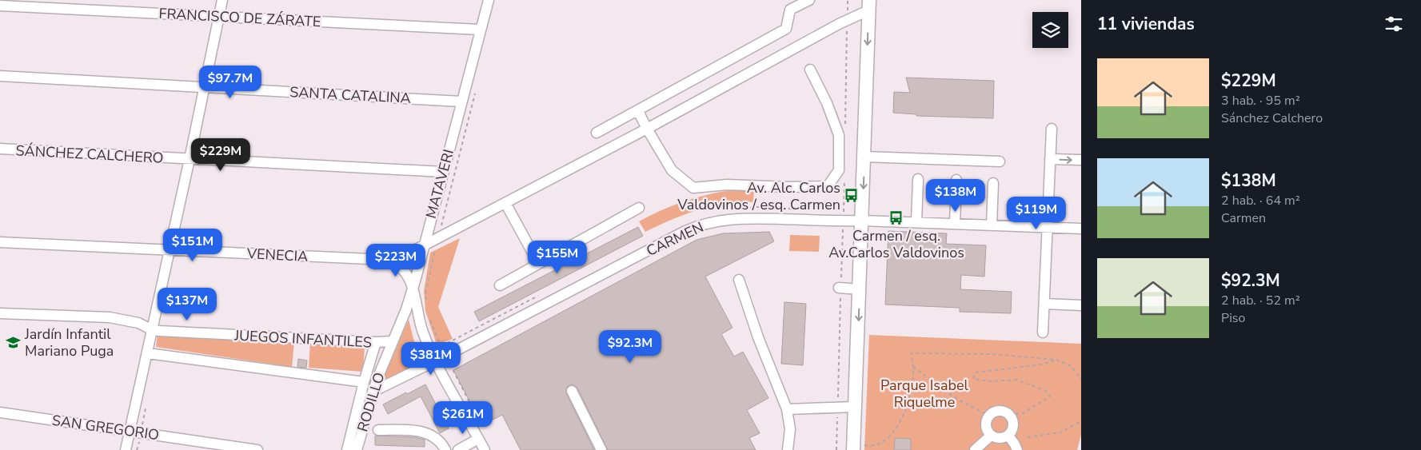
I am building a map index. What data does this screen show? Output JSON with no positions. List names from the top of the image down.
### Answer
{
  "streets": {
    "street": [
      "FRANCISCO DE ZÁRATE",
      "SANTA CATALINA",
      "SÁNCHEZ CALCHERO",
      "MATAVERI",
      "CARMEN",
      "VENECIA",
      "JUEGOS INFANTILES",
      "RODILLO",
      "SAN GREGORIO"
    ]
  },
  "crossings": [
    ["FRANCISCO DE ZÁRATE", "MATAVERI"],
    ["SANTA CATALINA", "MATAVERI"],
    ["SÁNCHEZ CALCHERO", "MATAVERI"],
    ["MATAVERI", "CARMEN"],
    ["MATAVERI", "VENECIA"],
    ["MATAVERI", "RODILLO"],
    ["CARMEN", "RODILLO"],
    ["VENECIA", "RODILLO"],
    ["JUEGOS INFANTILES", "RODILLO"]
  ],
  "parks": ["Parque Isabel Riquelme"],
  "places": {
    "bus stop": ["Av. Alc. Carlos Valdovinos / esq. Carmen", "Carmen / esq. Av.Carlos Valdovinos"],
    "school or university": ["Jardín Infantil Mariano Puga"]
  },
  "page": {
    "heading": "11 viviendas",
    "list": [
      {
        "name": "$229M",
        "note": "3 hab. · 95 m² · Sánchez Calchero"
      },
      {
        "name": "$138M",
        "note": "2 hab. · 64 m² · Carmen"
      },
      {
        "name": "$92.3M",
        "note": "2 hab. · 52 m² · Piso"
      }
    ],
    "price": [
      "$97.7M",
      "$229M",
      "$138M",
      "$119M",
      "$151M",
      "$155M",
      "$223M",
      "$137M",
      "$92.3M",
      "$381M",
      "$261M"
    ]
  }
}
